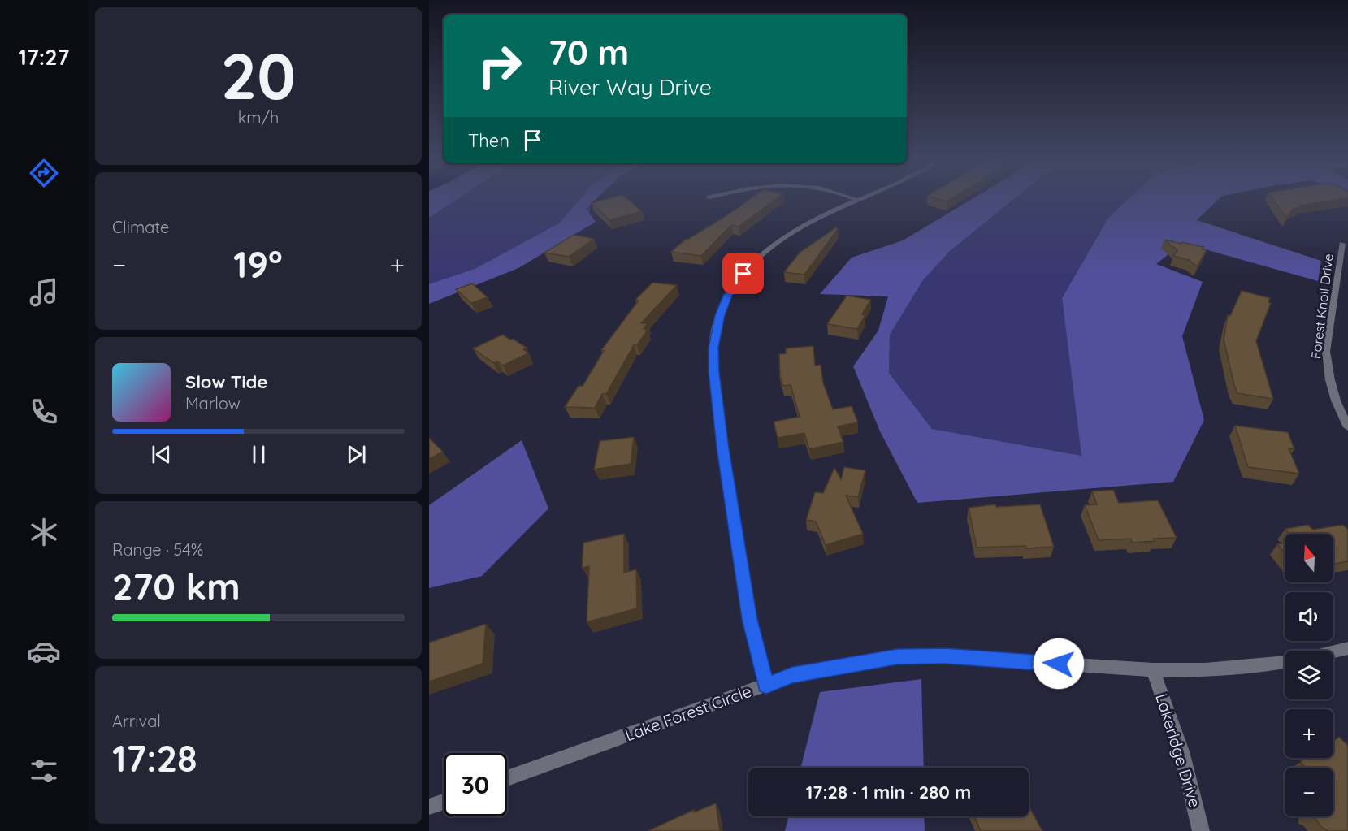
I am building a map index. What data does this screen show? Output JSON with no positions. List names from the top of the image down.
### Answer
{
  "streets": {
    "street": ["Forest Knoll Drive", "Lake Forest Circle", "Lakeridge Drive"]
  },
  "crossings": [
    ["Lake Forest Circle", "Lakeridge Drive"]
  ],
  "north": "top",
  "page": {
    "tabs": "17:27",
    "tile": [
      ["20", "km/h"],
      "Climate",
      ["Range · 54%", "270 km"],
      ["Arrival", "17:28"]
    ],
    "turn": ["70 m", "River Way Drive"],
    "then": "Then",
    "heat": ["−", "19°", "+"],
    "song": ["Slow Tide", "Marlow"],
    "map_buttons": ["+", "−"],
    "limit": "30",
    "trip": "17:28 · 1 min · 280 m"
  }
}
